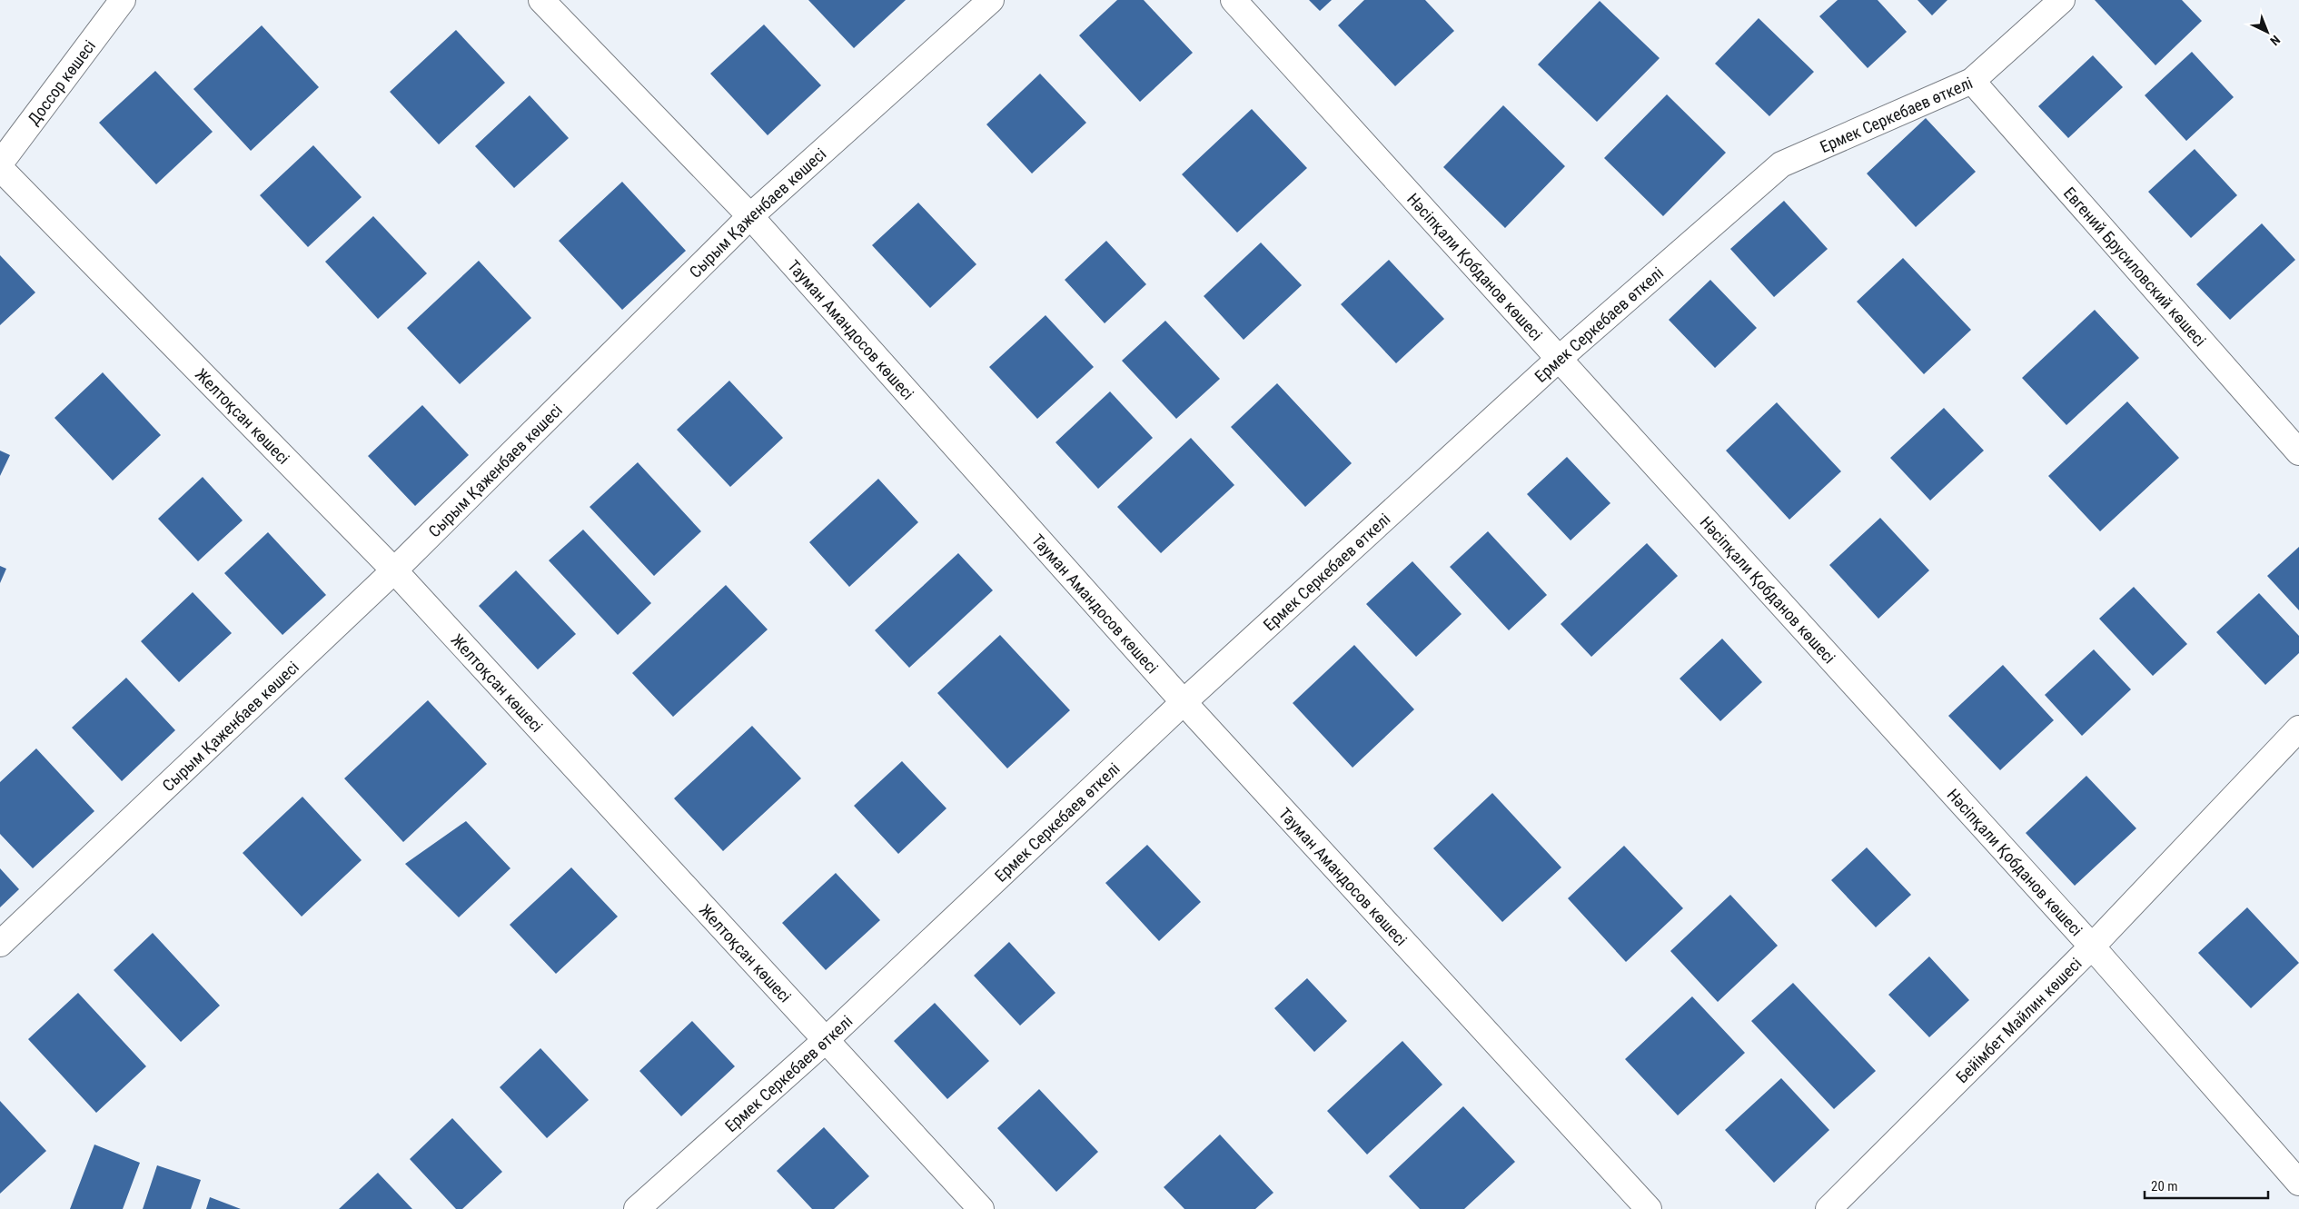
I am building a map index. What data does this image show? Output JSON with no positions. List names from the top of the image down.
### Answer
{
  "streets": {
    "street": [
      "Доссор көшесі",
      "Ермек Серкебаев өткелі",
      "Сырым Қаженбаев көшесі",
      "Евгений Брусиловский көшесі",
      "Нәсіпқали Қобданов көшесі",
      "Тауман Амандосов көшесі",
      "Желтоқсан көшесі",
      "Бейімбет Майлин көшесі"
    ]
  },
  "crossings": [
    ["Ермек Серкебаев өткелі", "Евгений Брусиловский көшесі"],
    ["Ермек Серкебаев өткелі", "Нәсіпқали Қобданов көшесі"],
    ["Ермек Серкебаев өткелі", "Тауман Амандосов көшесі"],
    ["Ермек Серкебаев өткелі", "Желтоқсан көшесі"],
    ["Сырым Қаженбаев көшесі", "Тауман Амандосов көшесі"],
    ["Сырым Қаженбаев көшесі", "Желтоқсан көшесі"],
    ["Нәсіпқали Қобданов көшесі", "Бейімбет Майлин көшесі"]
  ],
  "scale_bar": "20 m",
  "north": "bottom right"
}
